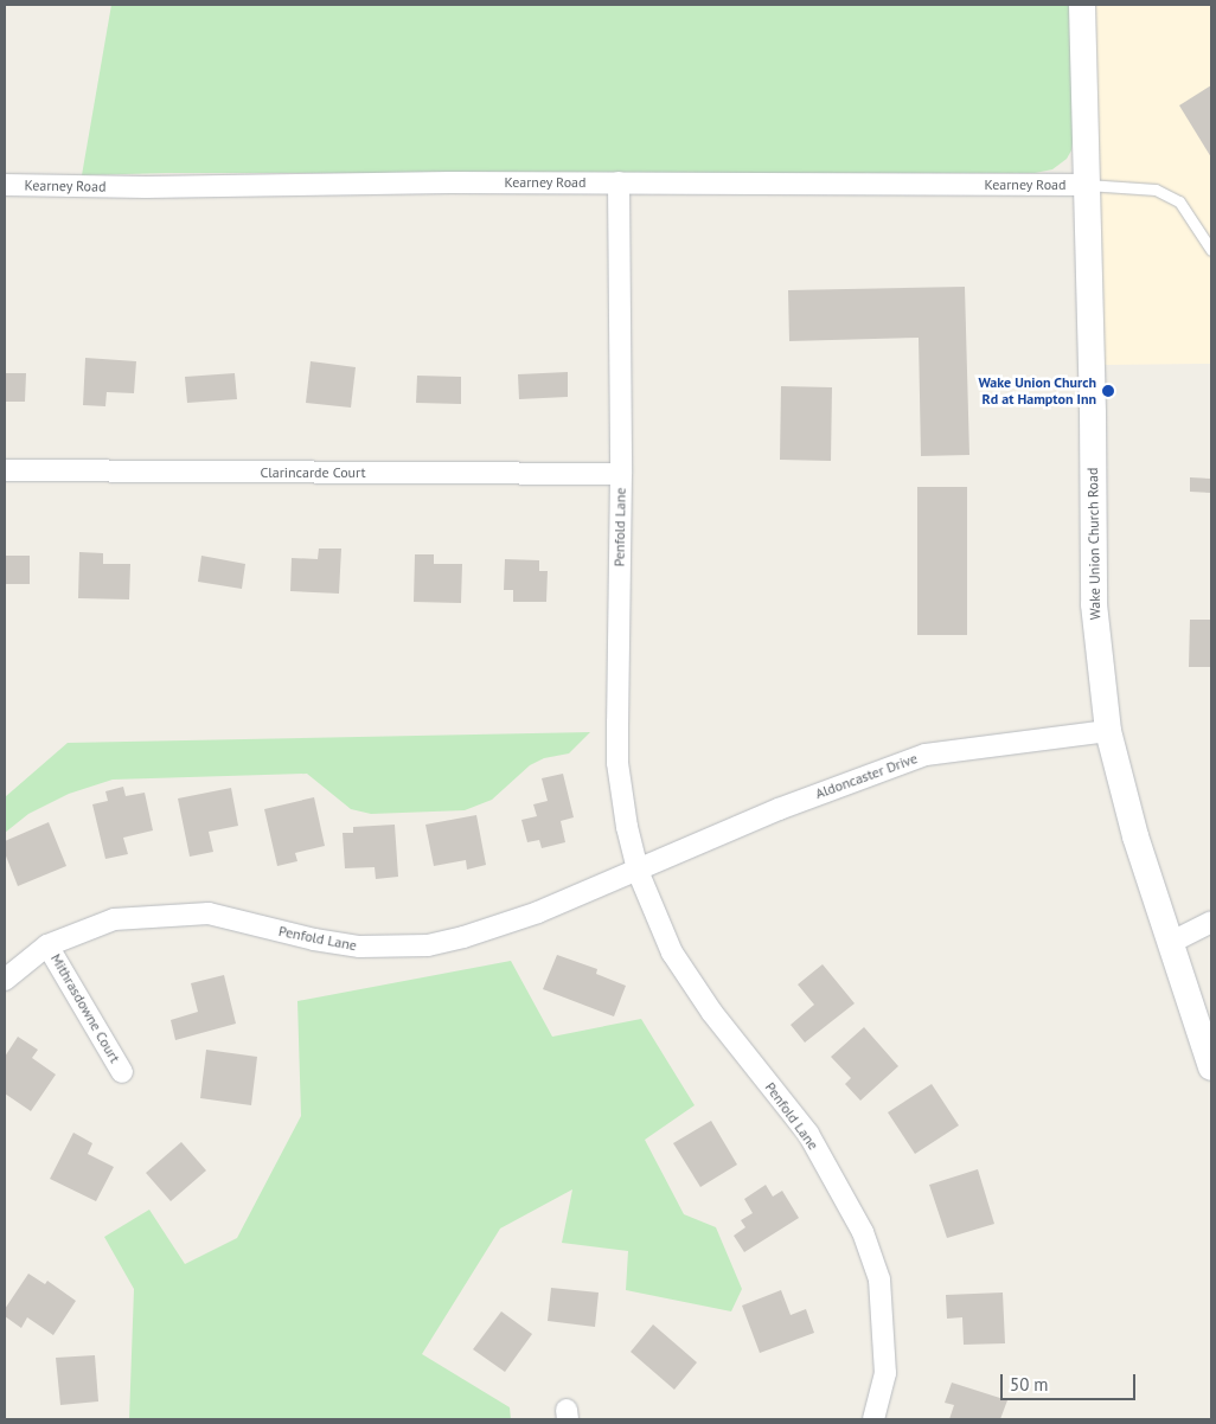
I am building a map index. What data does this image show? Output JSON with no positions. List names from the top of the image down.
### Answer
{
  "streets": {
    "street": [
      "Kearney Road",
      "Clarincarde Court",
      "Penfold Lane",
      "Wake Union Church Road",
      "Aldoncaster Drive",
      "Mithrasdowne Court"
    ]
  },
  "crossings": [
    ["Kearney Road", "Penfold Lane"],
    ["Kearney Road", "Wake Union Church Road"],
    ["Clarincarde Court", "Penfold Lane"],
    ["Penfold Lane", "Aldoncaster Drive"],
    ["Penfold Lane", "Mithrasdowne Court"],
    ["Wake Union Church Road", "Aldoncaster Drive"]
  ],
  "places": ["Wake Union Church Rd at Hampton Inn"],
  "scale_bar": "50 m"
}
